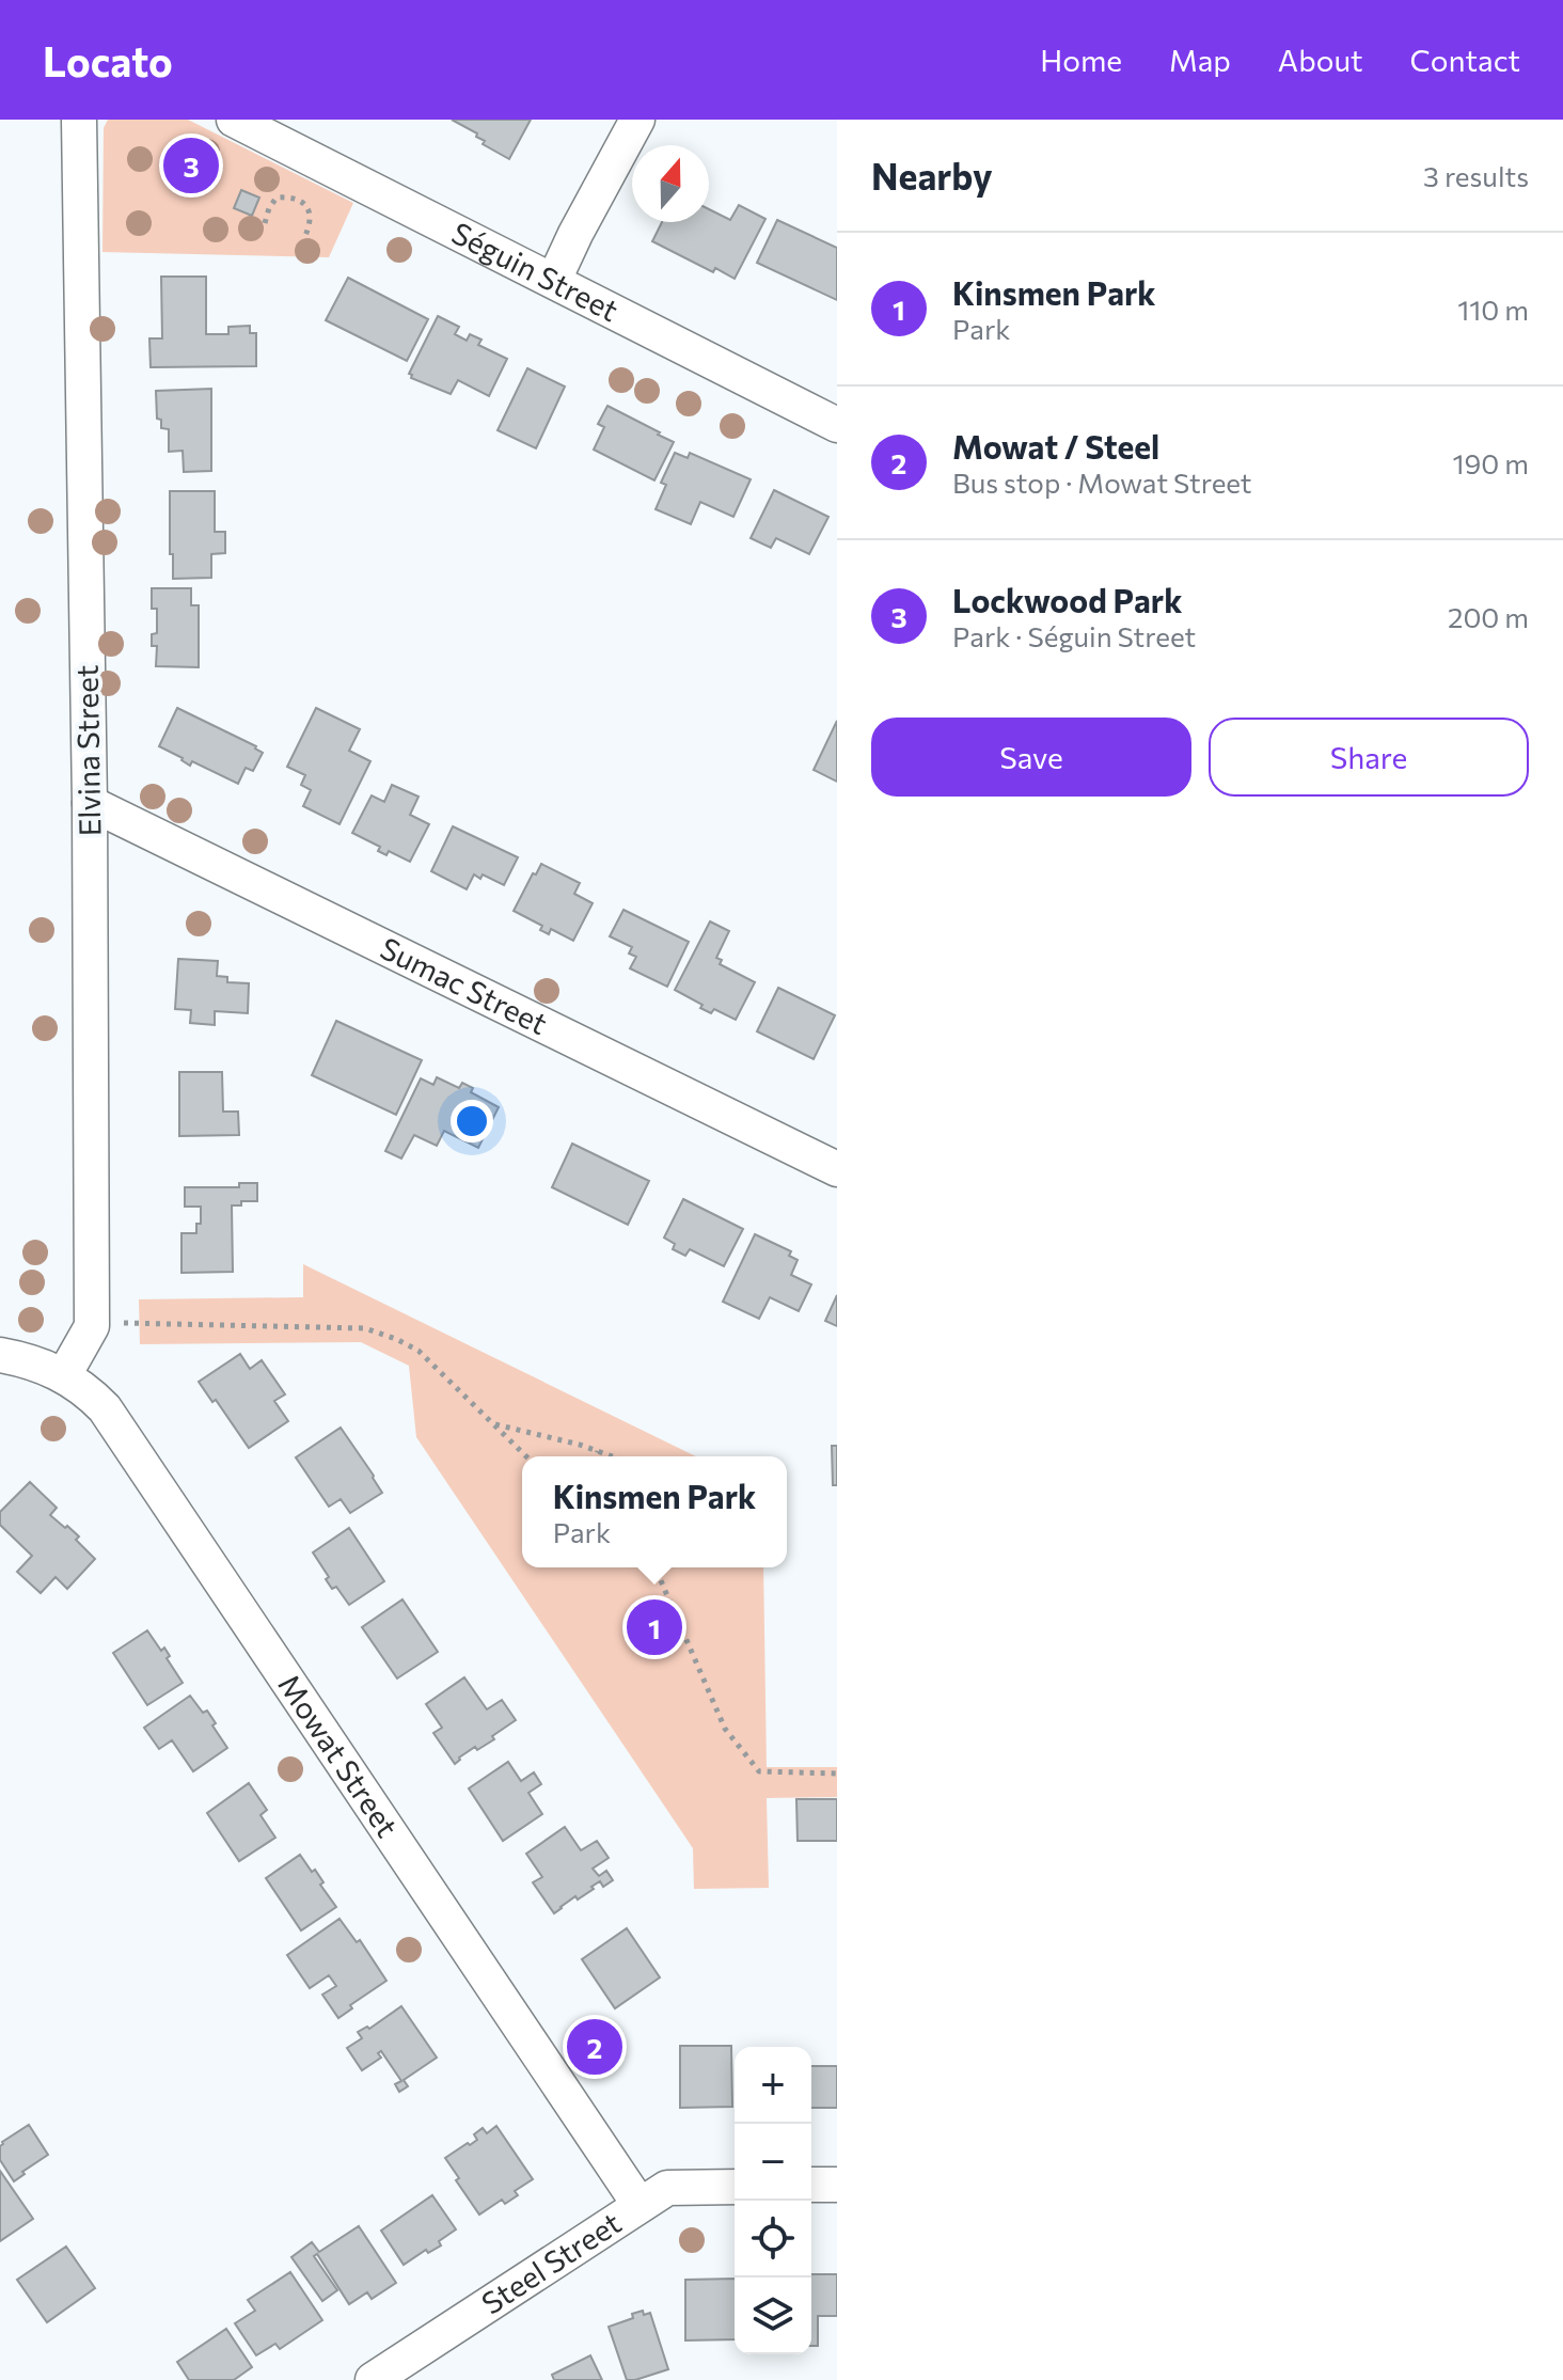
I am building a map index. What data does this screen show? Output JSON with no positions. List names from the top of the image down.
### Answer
{
  "streets": {
    "street": [
      "Séguin Street",
      "Elvina Street",
      "Sumac Street",
      "Mowat Street",
      "Steel Street"
    ]
  },
  "crossings": [
    ["Elvina Street", "Sumac Street"],
    ["Elvina Street", "Mowat Street"],
    ["Mowat Street", "Steel Street"]
  ],
  "north": "top",
  "page": {
    "header": "Locato",
    "nav": [
      "Home",
      "Map",
      "About",
      "Contact"
    ],
    "heading": ["Nearby", "3 results"],
    "pins": ["3", "1", "2"],
    "list": [
      {
        "mark": "1",
        "name": "Kinsmen Park",
        "note": "Park",
        "value": "110 m"
      },
      {
        "mark": "2",
        "name": "Mowat / Steel",
        "note": "Bus stop · Mowat Street",
        "value": "190 m"
      },
      {
        "mark": "3",
        "name": "Lockwood Park",
        "note": "Park · Séguin Street",
        "value": "200 m"
      }
    ],
    "buttons": ["Save", "Share"],
    "popup": ["Kinsmen Park", "Park"],
    "map_buttons": ["+", "−"]
  }
}
